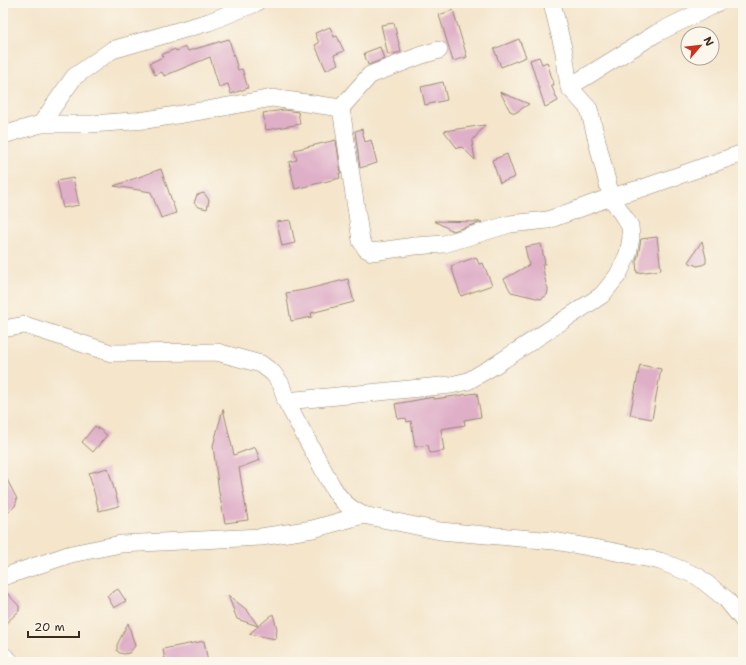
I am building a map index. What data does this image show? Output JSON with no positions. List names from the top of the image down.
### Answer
{
  "scale_bar": "20 m",
  "north": "top right"
}
